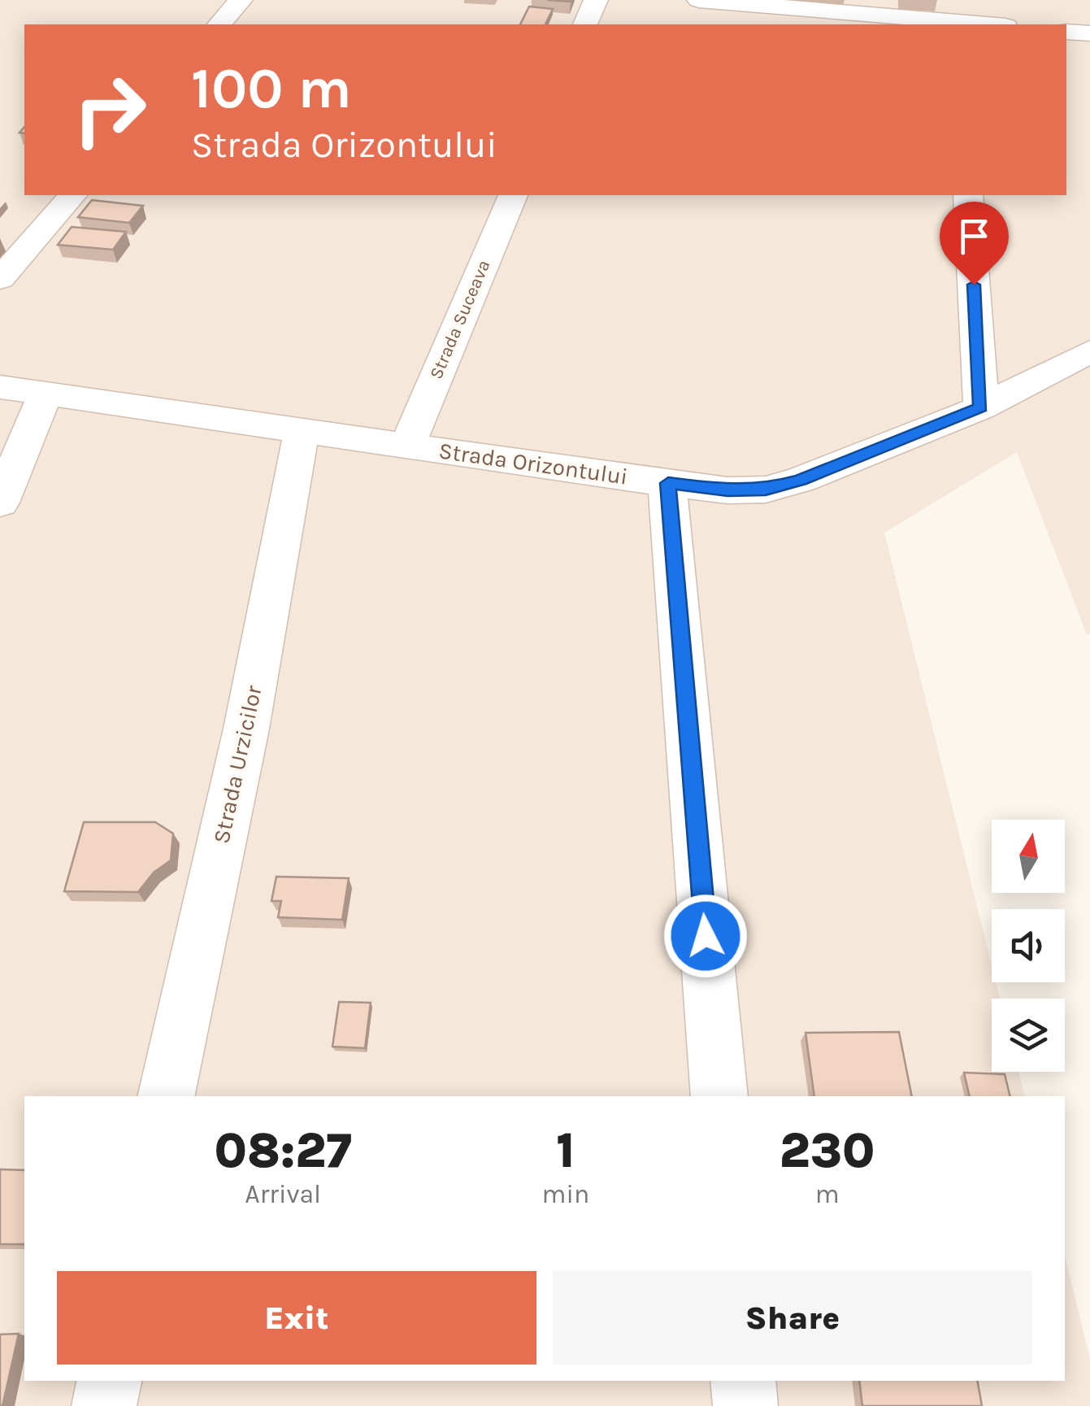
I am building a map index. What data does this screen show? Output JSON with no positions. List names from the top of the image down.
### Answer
{
  "streets": {
    "street": ["Strada Suceava", "Strada Orizontului", "Strada Urzicilor"]
  },
  "crossings": [
    ["Strada Suceava", "Strada Orizontului"],
    ["Strada Orizontului", "Strada Urzicilor"]
  ],
  "north": "top",
  "page": {
    "turn": ["100 m", "Strada Orizontului"],
    "eta": [
      "08:27",
      "Arrival",
      "1",
      "min",
      "230",
      "m"
    ],
    "buttons": ["Exit", "Share"]
  }
}
